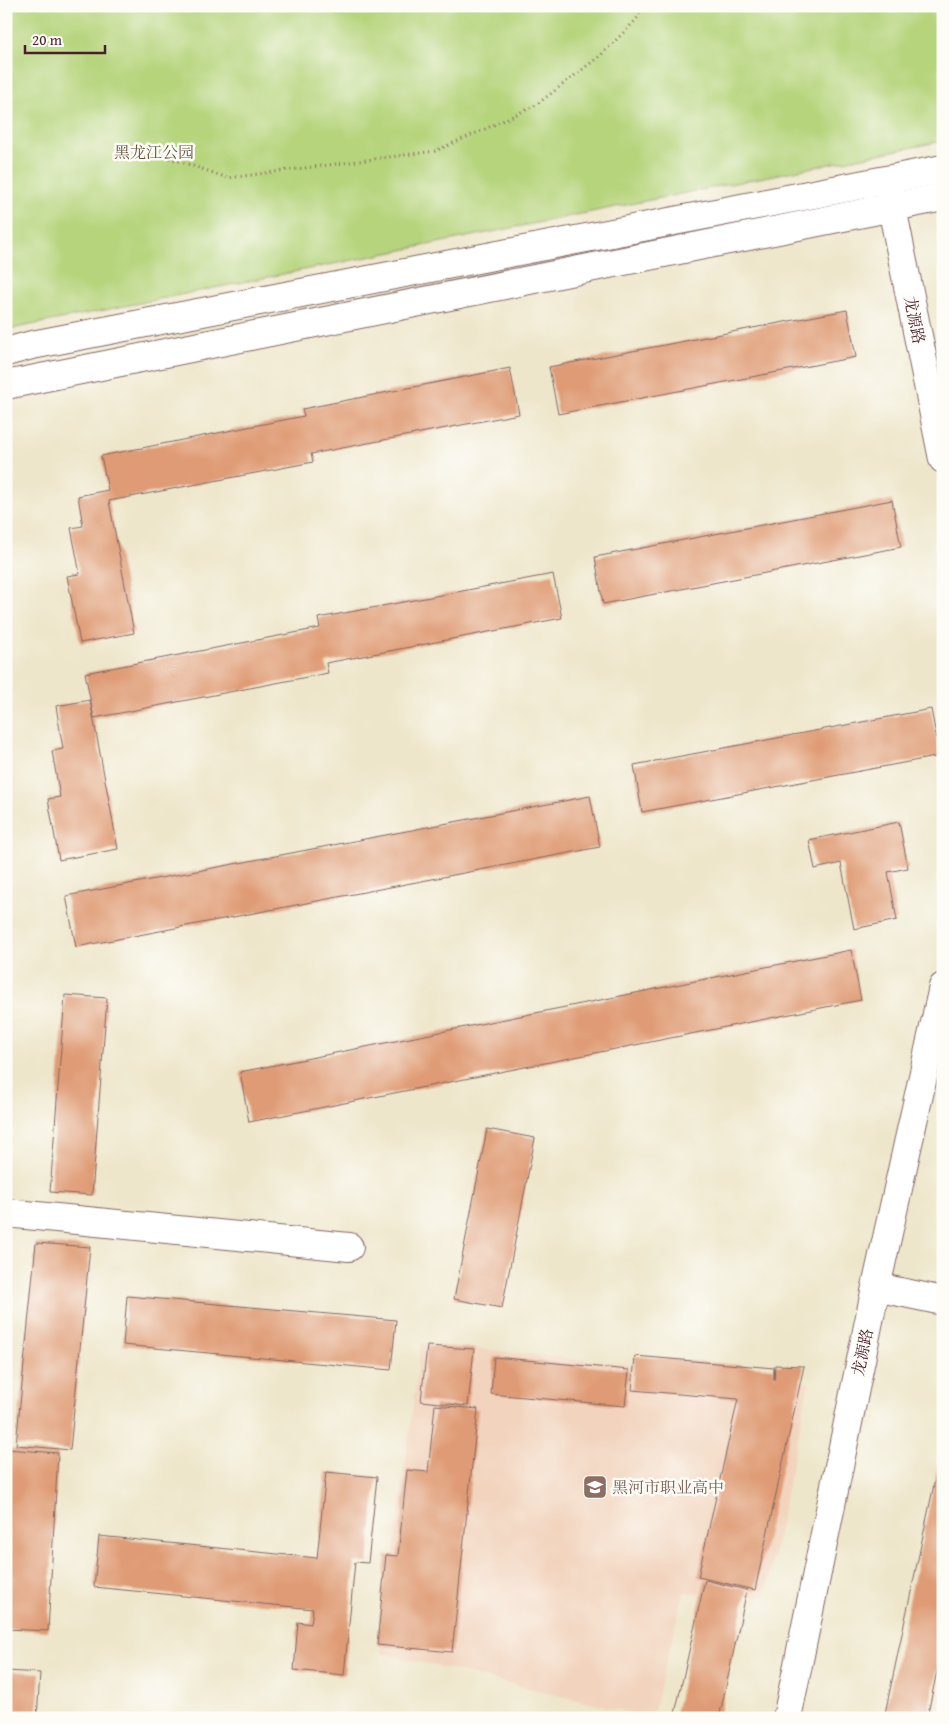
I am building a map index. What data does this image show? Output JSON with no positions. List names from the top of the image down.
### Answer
{
  "streets": {
    "street": ["龙源路"]
  },
  "parks": ["黑龙江公园"],
  "places": {
    "school or university": ["黑河市职业高中"]
  },
  "scale_bar": "20 m"
}
